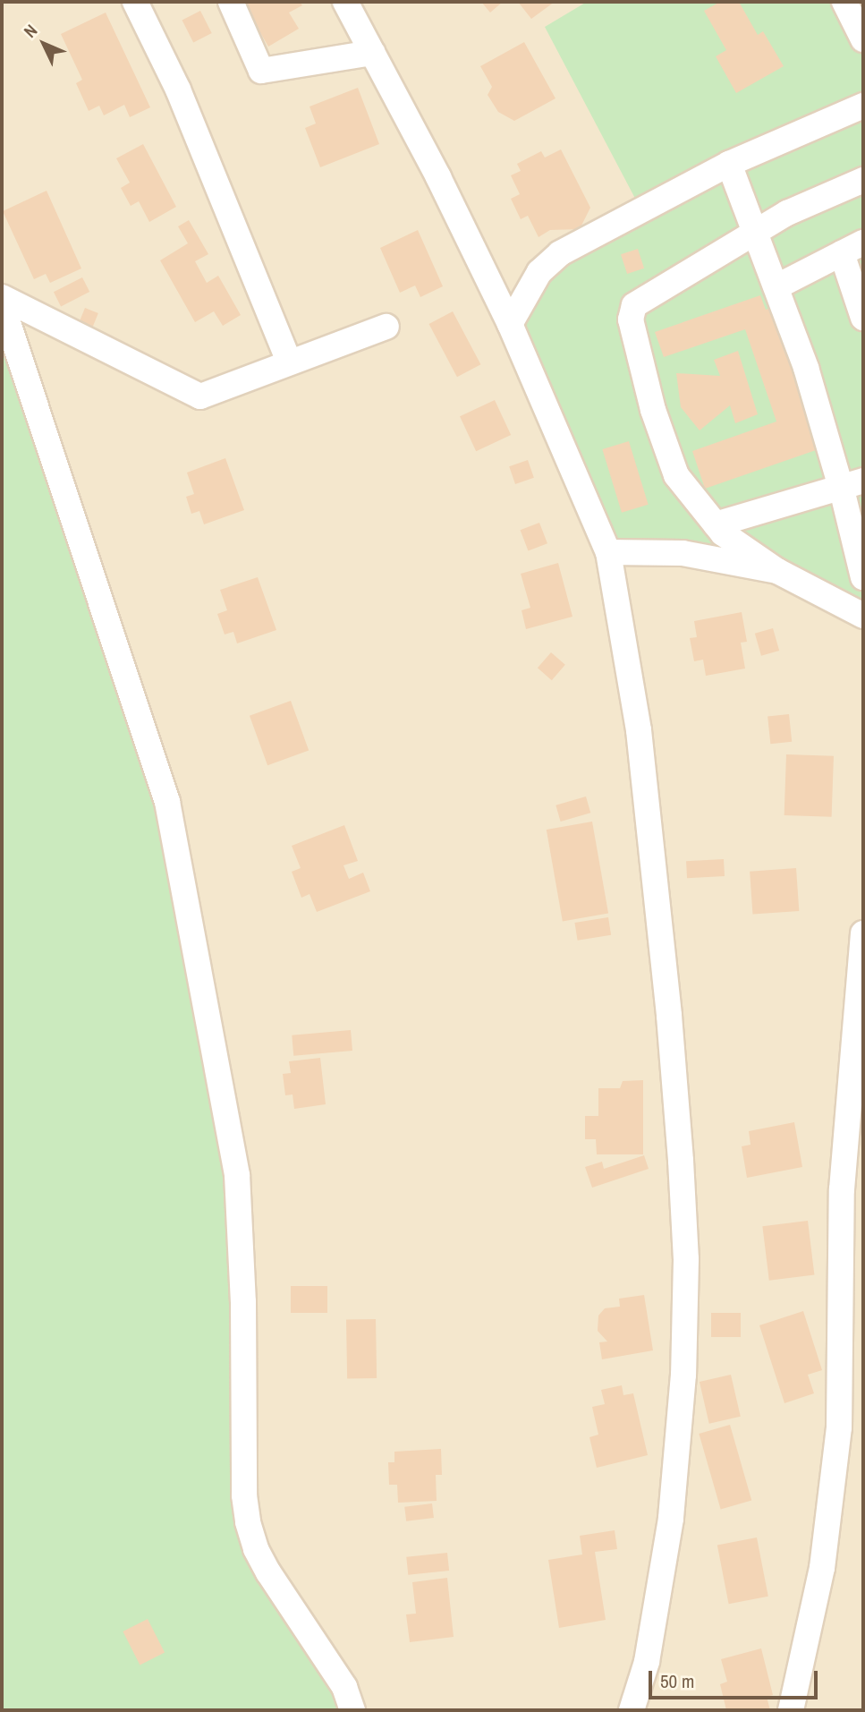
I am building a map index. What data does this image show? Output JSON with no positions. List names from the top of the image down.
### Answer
{
  "scale_bar": "50 m",
  "north": "top left"
}
